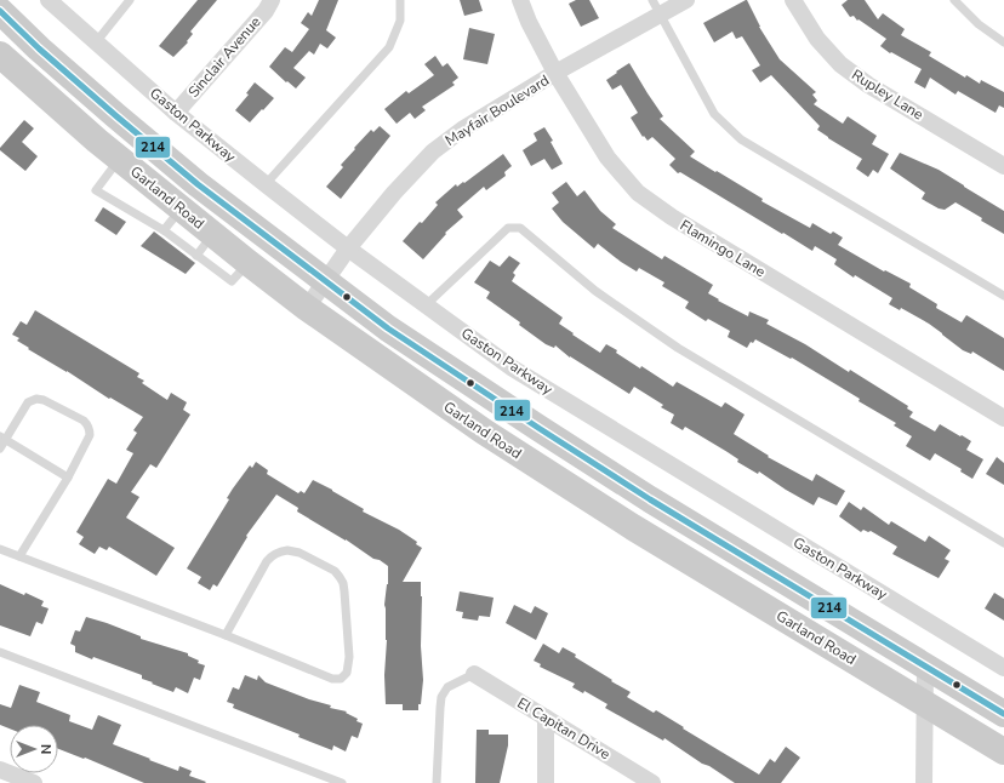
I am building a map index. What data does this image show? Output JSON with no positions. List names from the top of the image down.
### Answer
{
  "streets": {
    "main road": ["Garland Road"],
    "street": [
      "Sinclair Avenue",
      "Rupley Lane",
      "Mayfair Boulevard",
      "Gaston Parkway",
      "Flamingo Lane",
      "El Capitan Drive"
    ]
  },
  "crossings": [
    ["Sinclair Avenue", "Gaston Parkway"],
    ["Mayfair Boulevard", "Gaston Parkway"],
    ["Mayfair Boulevard", "Garland Road"],
    ["Mayfair Boulevard", "Flamingo Lane"]
  ],
  "lines": ["transit line 214"],
  "north": "right"
}
